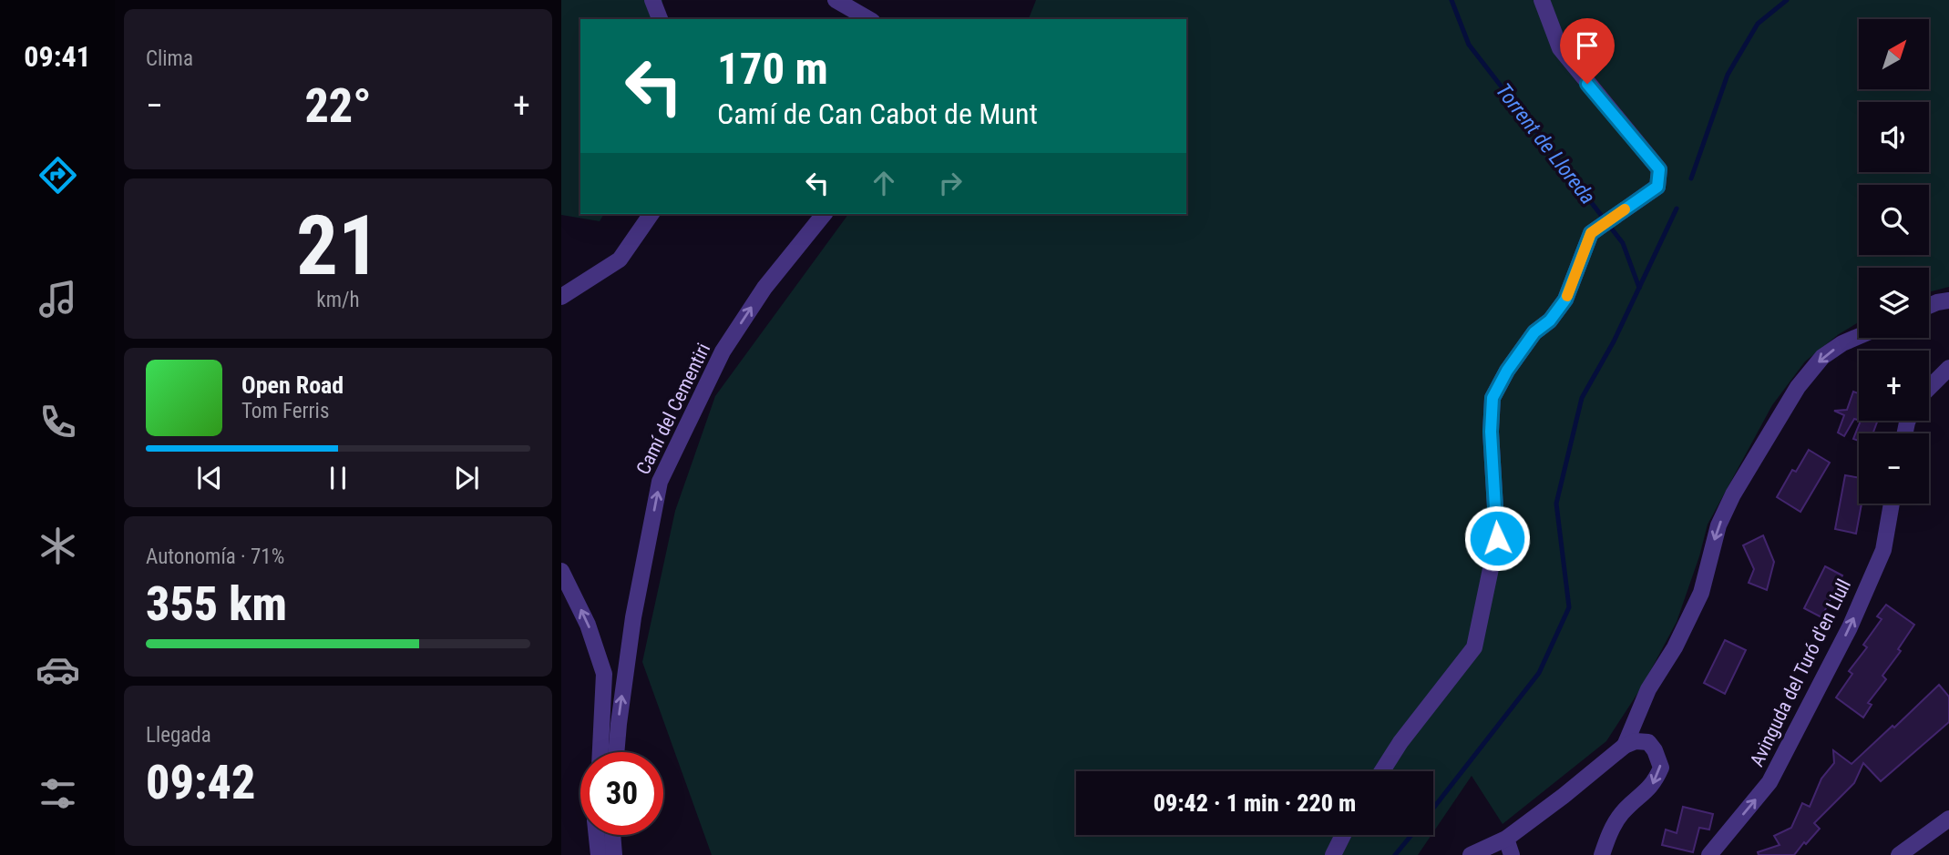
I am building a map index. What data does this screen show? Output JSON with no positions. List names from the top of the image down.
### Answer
{
  "streets": {
    "street": ["Camí del Cementiri", "Avinguda del Turó d'en Llull"]
  },
  "one_way": ["Camí del Cementiri", "Avinguda del Turó d'en Llull"],
  "water": ["Torrent de Lloreda"],
  "north": "top right",
  "page": {
    "tabs": "09:41",
    "tile": [
      "Clima",
      ["21", "km/h"],
      ["Autonomía · 71%", "355 km"],
      ["Llegada", "09:42"]
    ],
    "map_buttons": ["+", "−"],
    "turn": ["170 m", "Camí de Can Cabot de Munt"],
    "heat": ["−", "22°", "+"],
    "song": ["Open Road", "Tom Ferris"],
    "limit": "30",
    "trip": "09:42 · 1 min · 220 m"
  }
}
